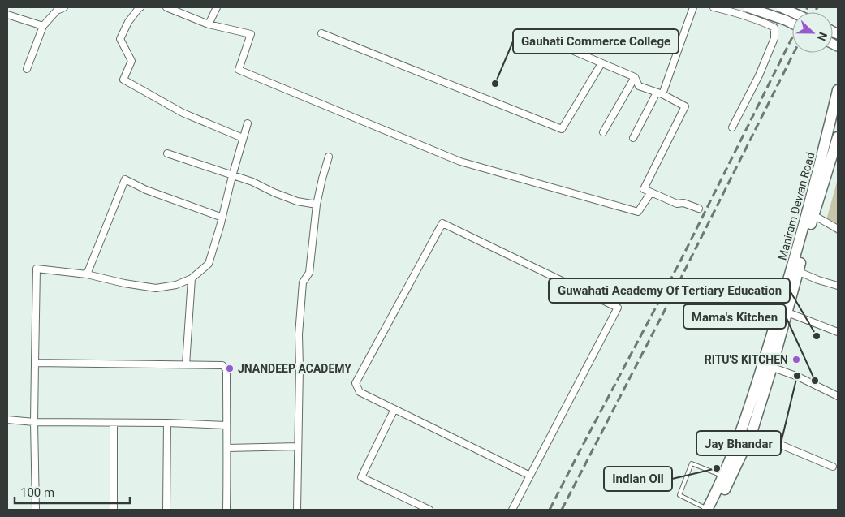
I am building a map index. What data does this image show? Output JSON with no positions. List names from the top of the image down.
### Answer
{
  "streets": {
    "main road": ["Maniram Dewan Road"]
  },
  "places": [
    "Gauhati Commerce College",
    "Guwahati Academy Of Tertiary Education",
    "RITU'S KITCHEN",
    "JNANDEEP ACADEMY",
    "Jay Bhandar",
    "Mama's Kitchen",
    "Indian Oil"
  ],
  "scale_bar": "100 m",
  "north": "right"
}
